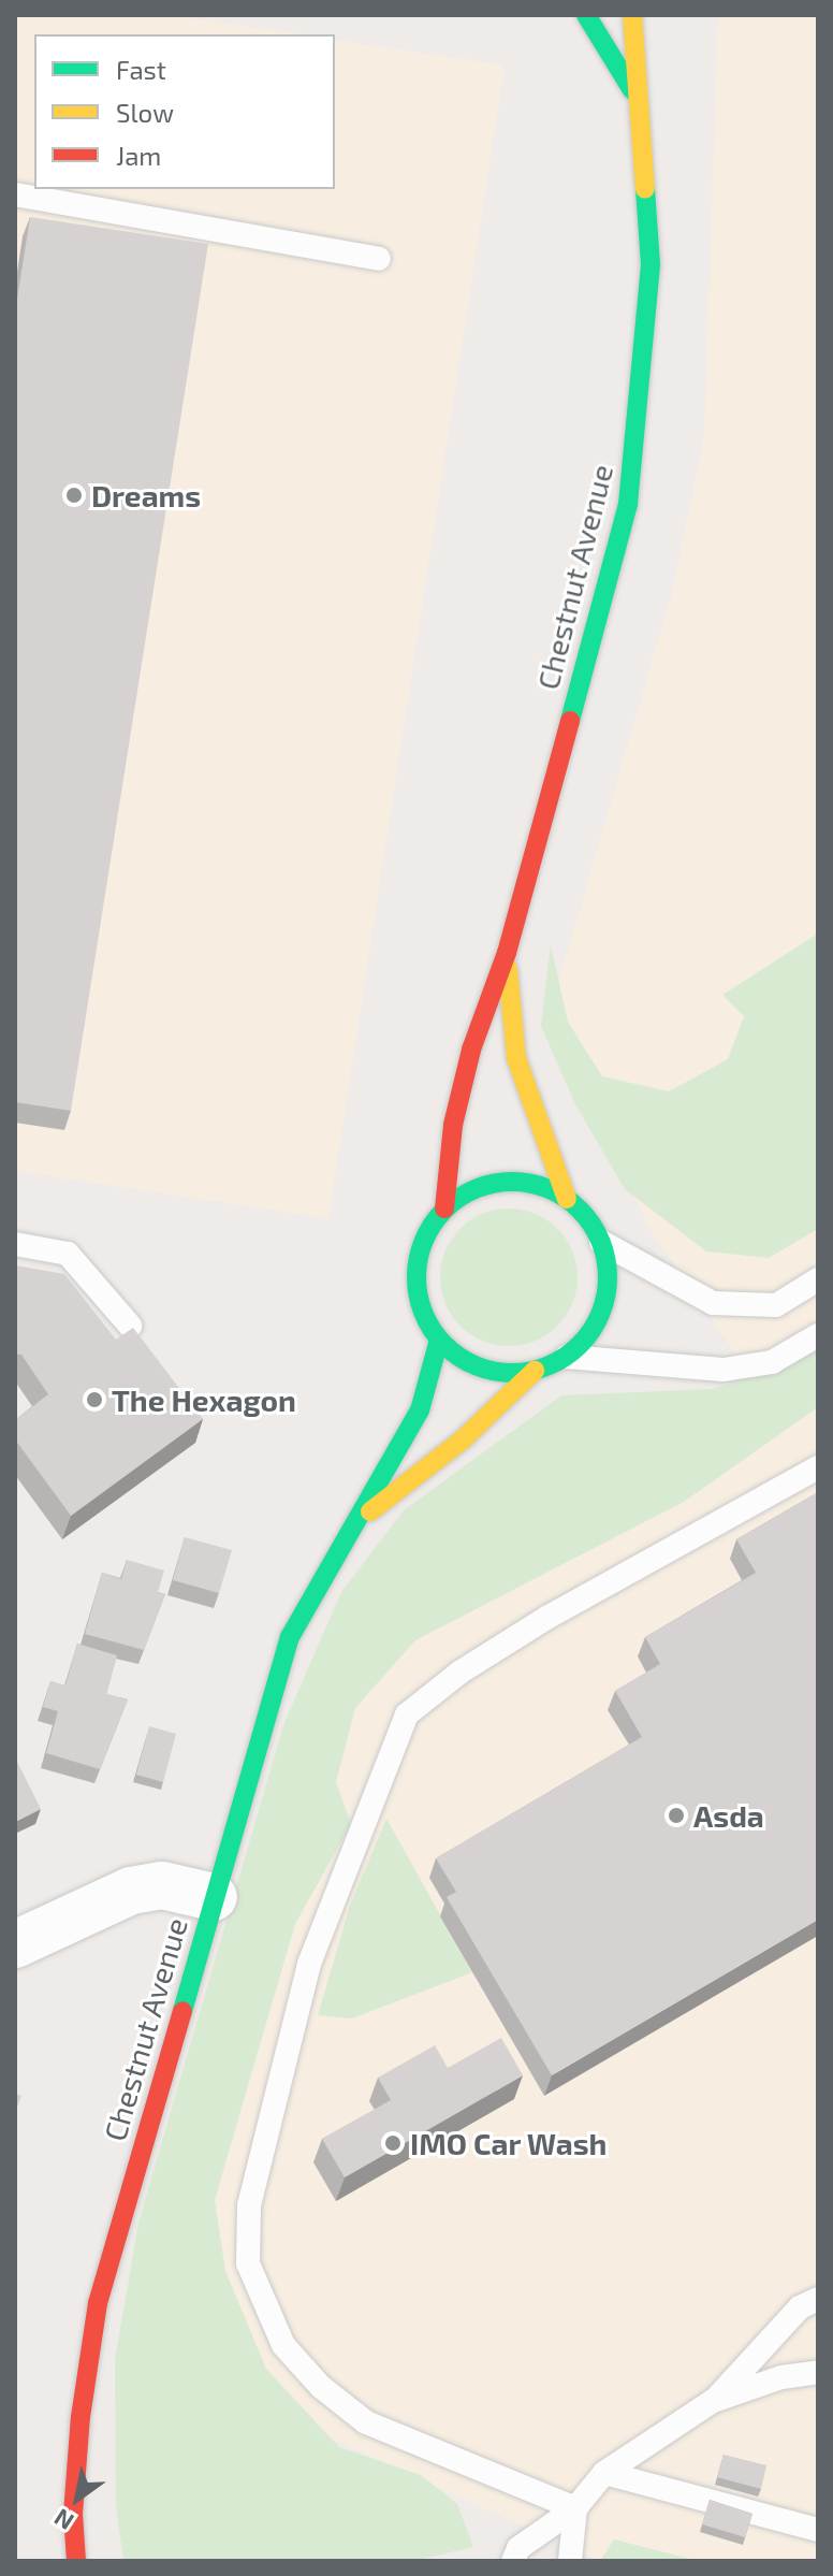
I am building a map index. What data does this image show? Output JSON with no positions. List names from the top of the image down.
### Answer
{
  "streets": {
    "street": ["Chestnut Avenue"]
  },
  "places": [
    "Dreams",
    "The Hexagon",
    "Asda",
    "IMO Car Wash"
  ],
  "legend": ["Fast", "Slow", "Jam"],
  "north": "bottom left"
}
